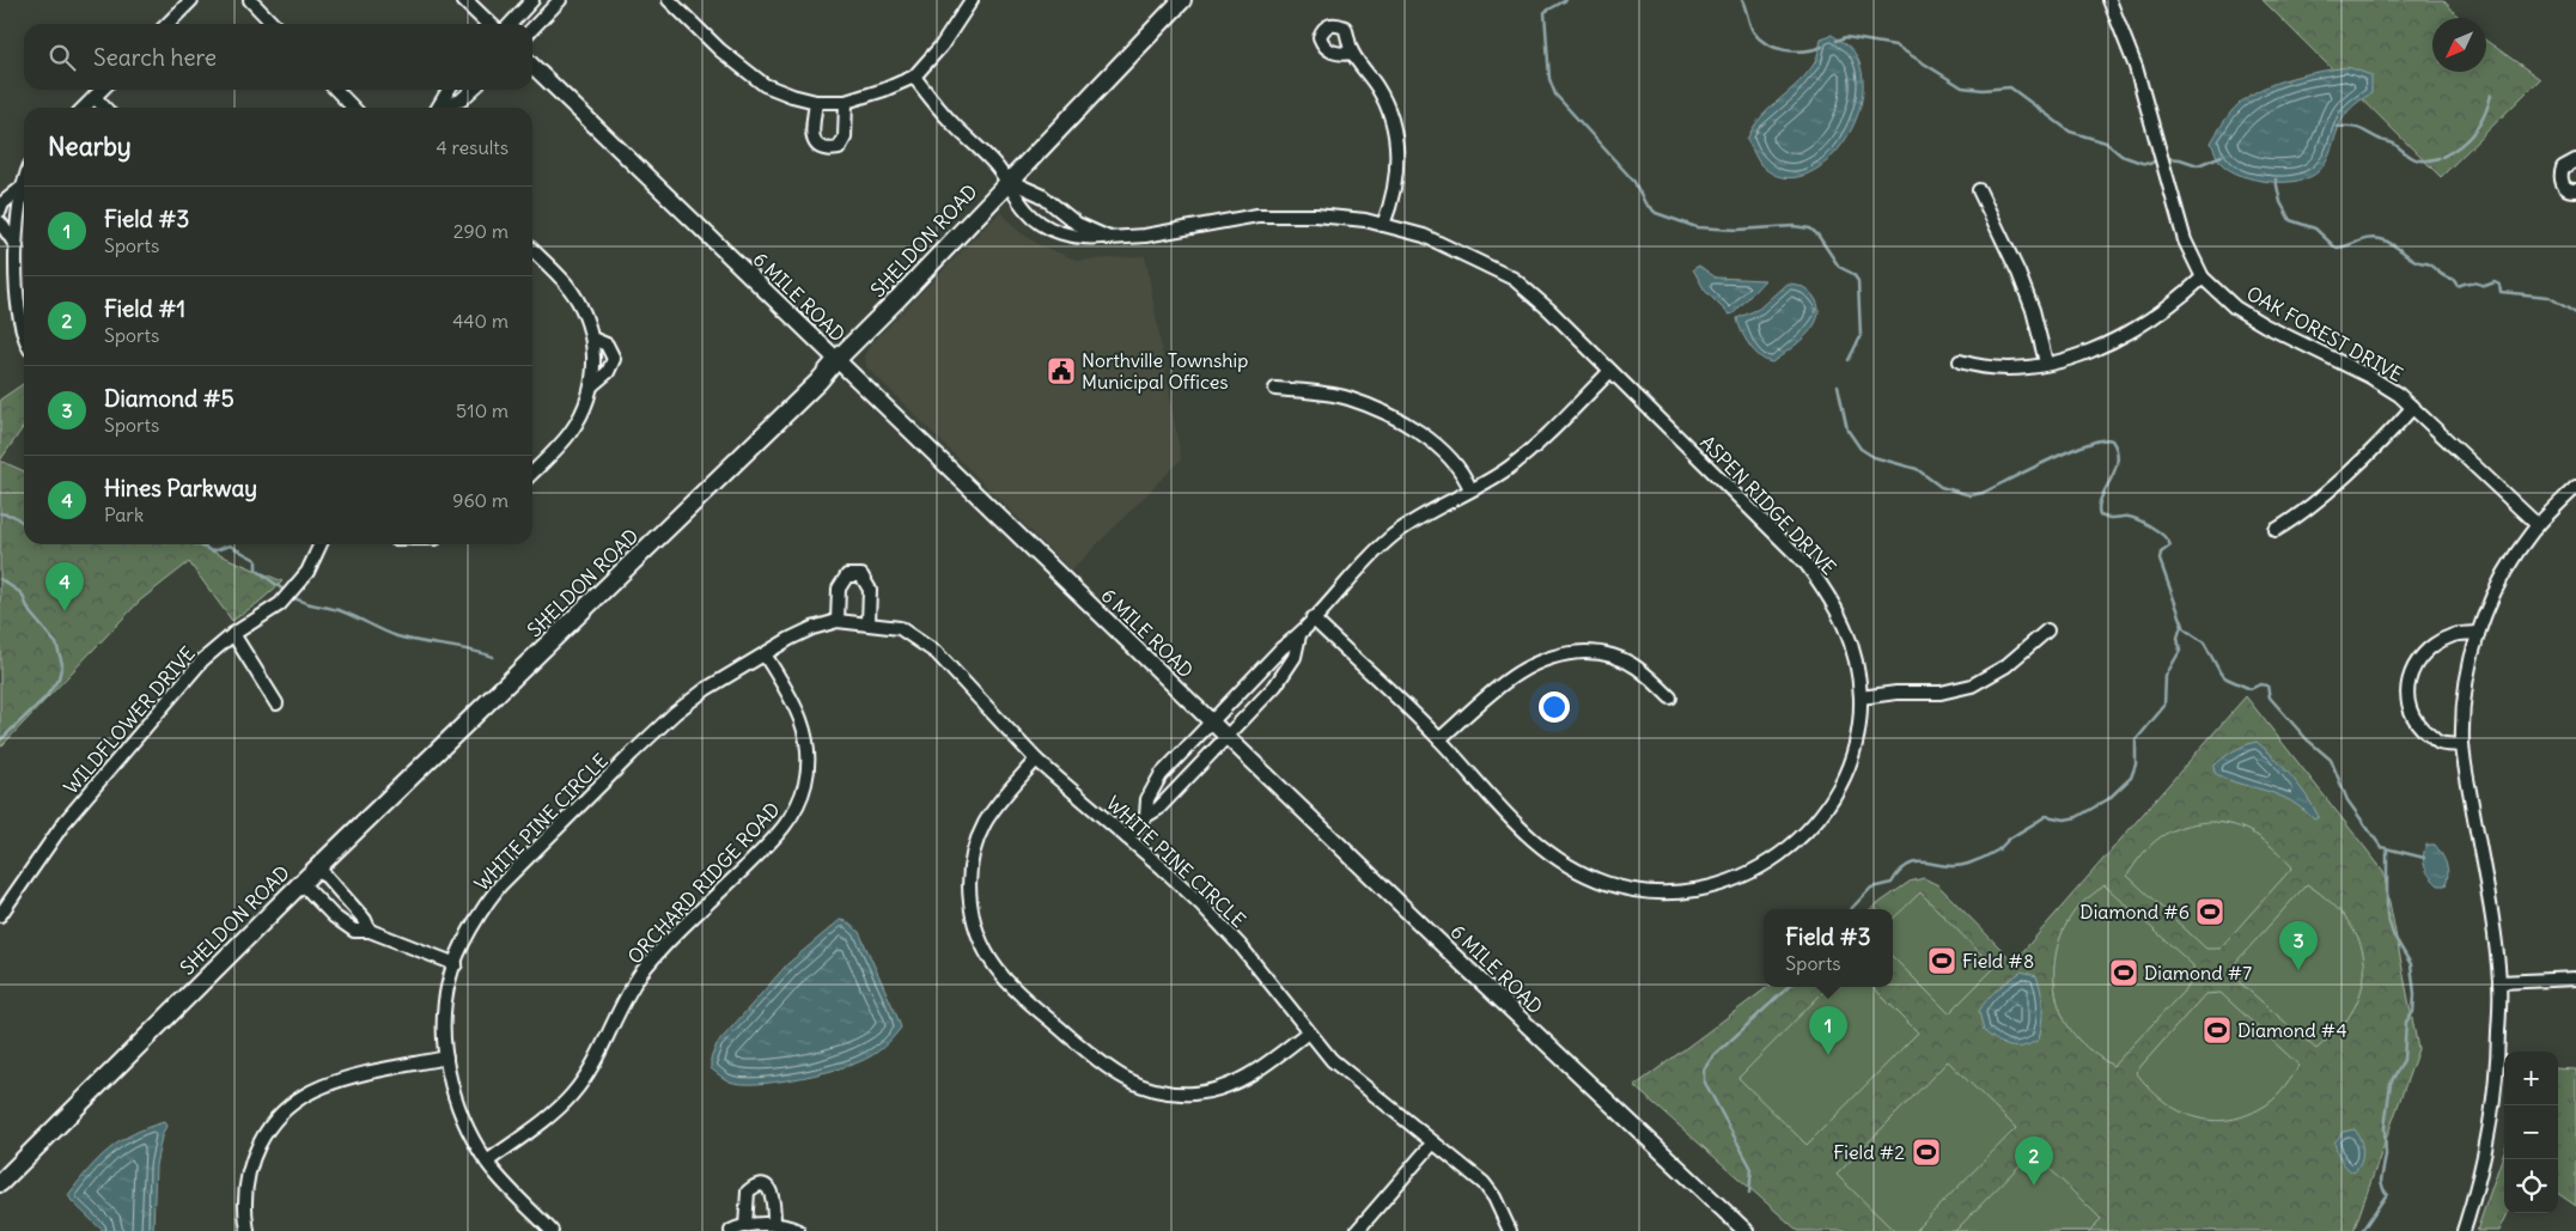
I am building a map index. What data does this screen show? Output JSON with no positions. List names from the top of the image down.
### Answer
{
  "streets": {
    "main road": ["SHELDON ROAD"],
    "street": [
      "6 MILE ROAD",
      "OAK FOREST DRIVE",
      "ASPEN RIDGE DRIVE",
      "WILDFLOWER DRIVE",
      "WHITE PINE CIRCLE",
      "ORCHARD RIDGE ROAD"
    ]
  },
  "crossings": [
    ["SHELDON ROAD", "6 MILE ROAD"],
    ["SHELDON ROAD", "ASPEN RIDGE DRIVE"],
    ["6 MILE ROAD", "WHITE PINE CIRCLE"],
    ["WHITE PINE CIRCLE", "ORCHARD RIDGE ROAD"]
  ],
  "places": {
    "public building": ["Northville Township Municipal Offices"],
    "sports": [
      "Diamond #6",
      "Field #8",
      "Diamond #7",
      "Diamond #4",
      "Field #2"
    ]
  },
  "north": "bottom left",
  "page": {
    "search": "Search here",
    "heading": ["Nearby", "4 results"],
    "list": [
      {
        "mark": "1",
        "name": "Field #3",
        "note": "Sports",
        "value": "290 m"
      },
      {
        "mark": "2",
        "name": "Field #1",
        "note": "Sports",
        "value": "440 m"
      },
      {
        "mark": "3",
        "name": "Diamond #5",
        "note": "Sports",
        "value": "510 m"
      },
      {
        "mark": "4",
        "name": "Hines Parkway",
        "note": "Park",
        "value": "960 m"
      }
    ],
    "pins": [
      "4",
      "3",
      "1",
      "2"
    ],
    "popup": ["Field #3", "Sports"],
    "map_buttons": ["+", "−"]
  }
}
